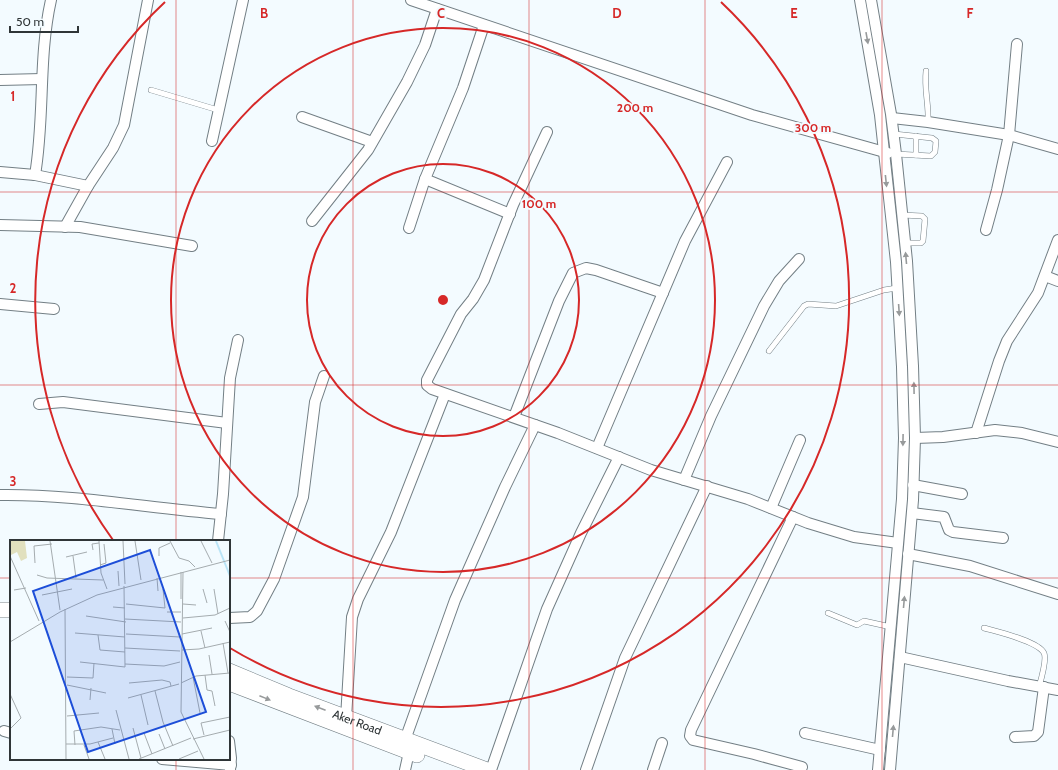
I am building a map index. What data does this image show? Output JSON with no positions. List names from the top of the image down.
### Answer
{
  "streets": {
    "street": ["Aker Road"]
  },
  "scale_bar": "50 m",
  "grid": {
    "columns": [
      "B",
      "C",
      "D",
      "E",
      "F"
    ],
    "rows": ["1", "2", "3"]
  },
  "rings": ["200 m", "300 m", "100 m"]
}
